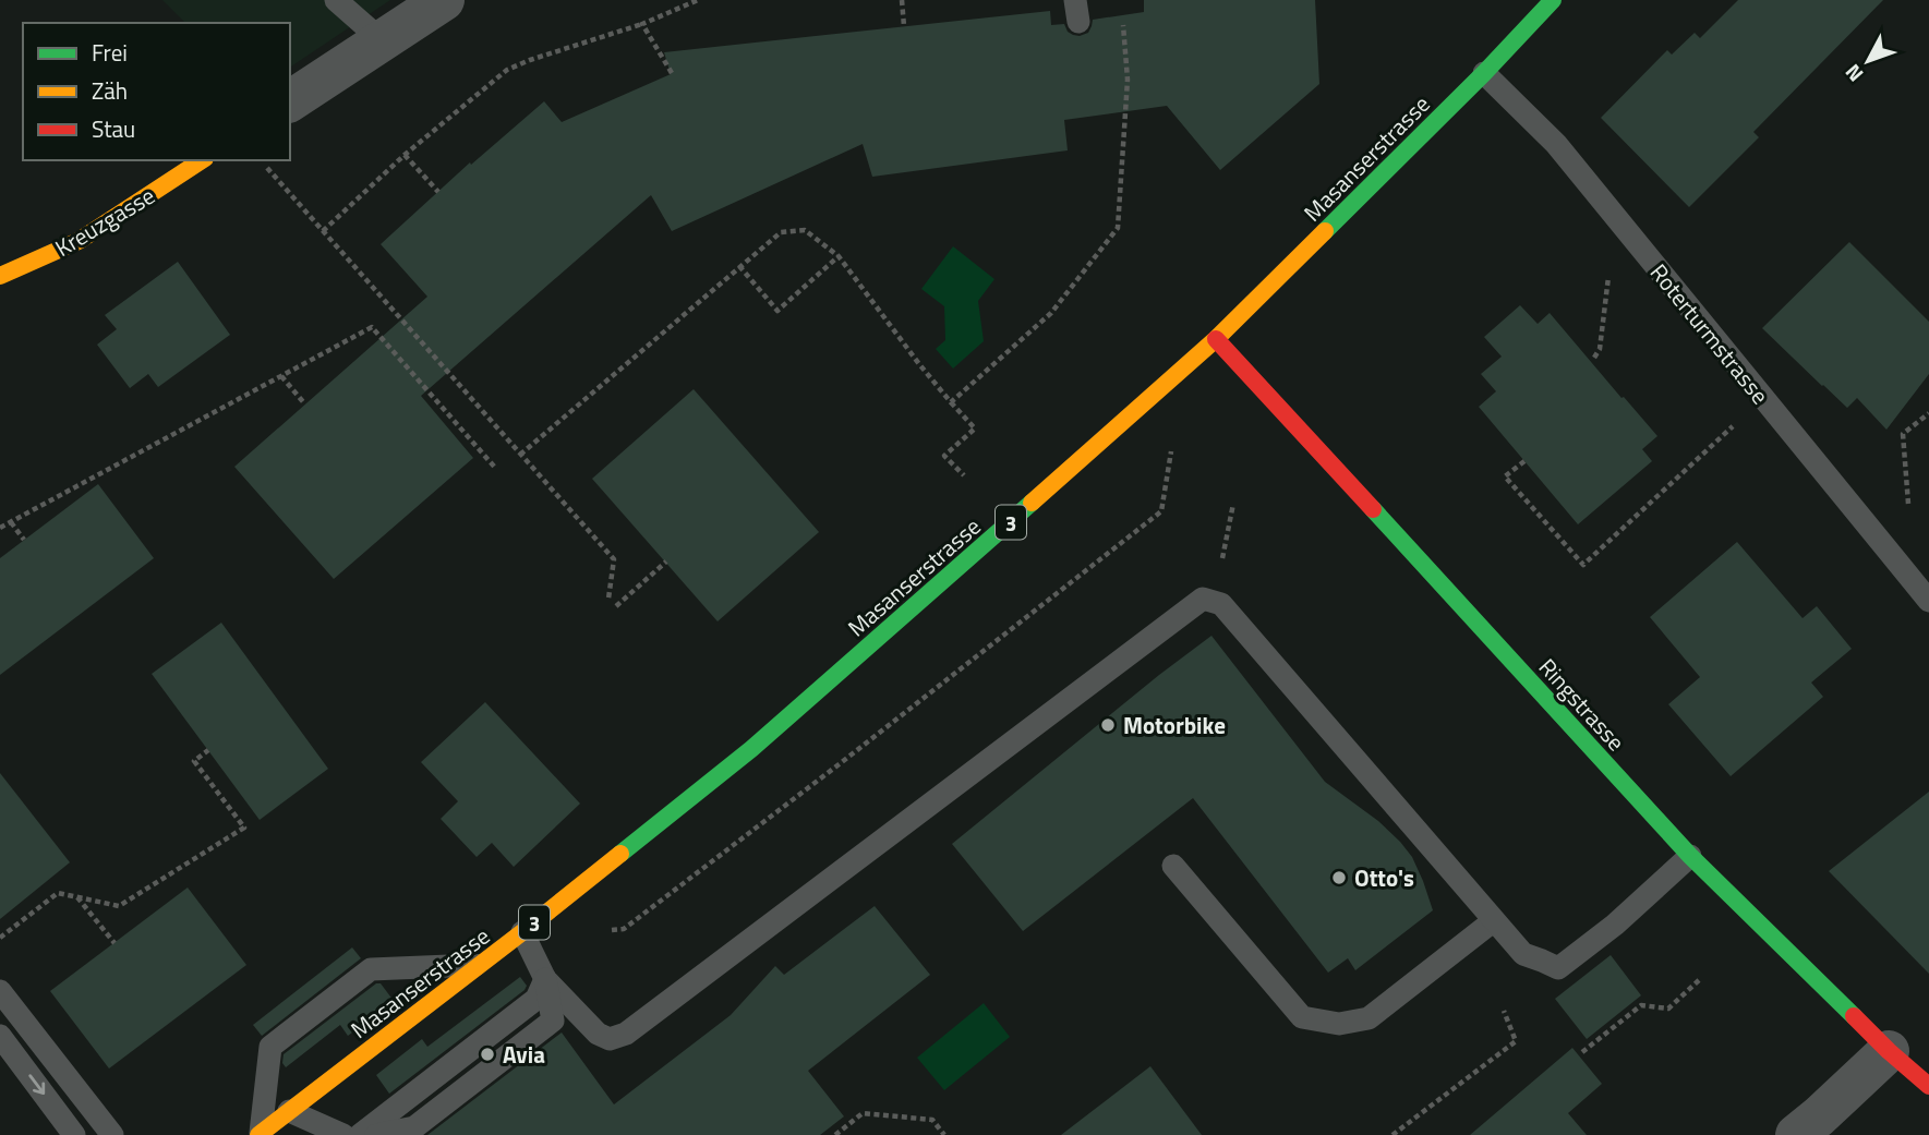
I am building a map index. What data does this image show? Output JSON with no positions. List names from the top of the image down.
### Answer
{
  "streets": {
    "main road": [
      "Masanserstrasse",
      "Kreuzgasse",
      "3",
      "Ringstrasse"
    ],
    "lane": ["Roterturmstrasse"]
  },
  "crossings": [
    ["Masanserstrasse", "Roterturmstrasse"],
    ["Masanserstrasse", "Ringstrasse"]
  ],
  "places": ["Motorbike", "Otto's", "Avia"],
  "legend": ["Frei", "Zäh", "Stau"],
  "north": "bottom left"
}
